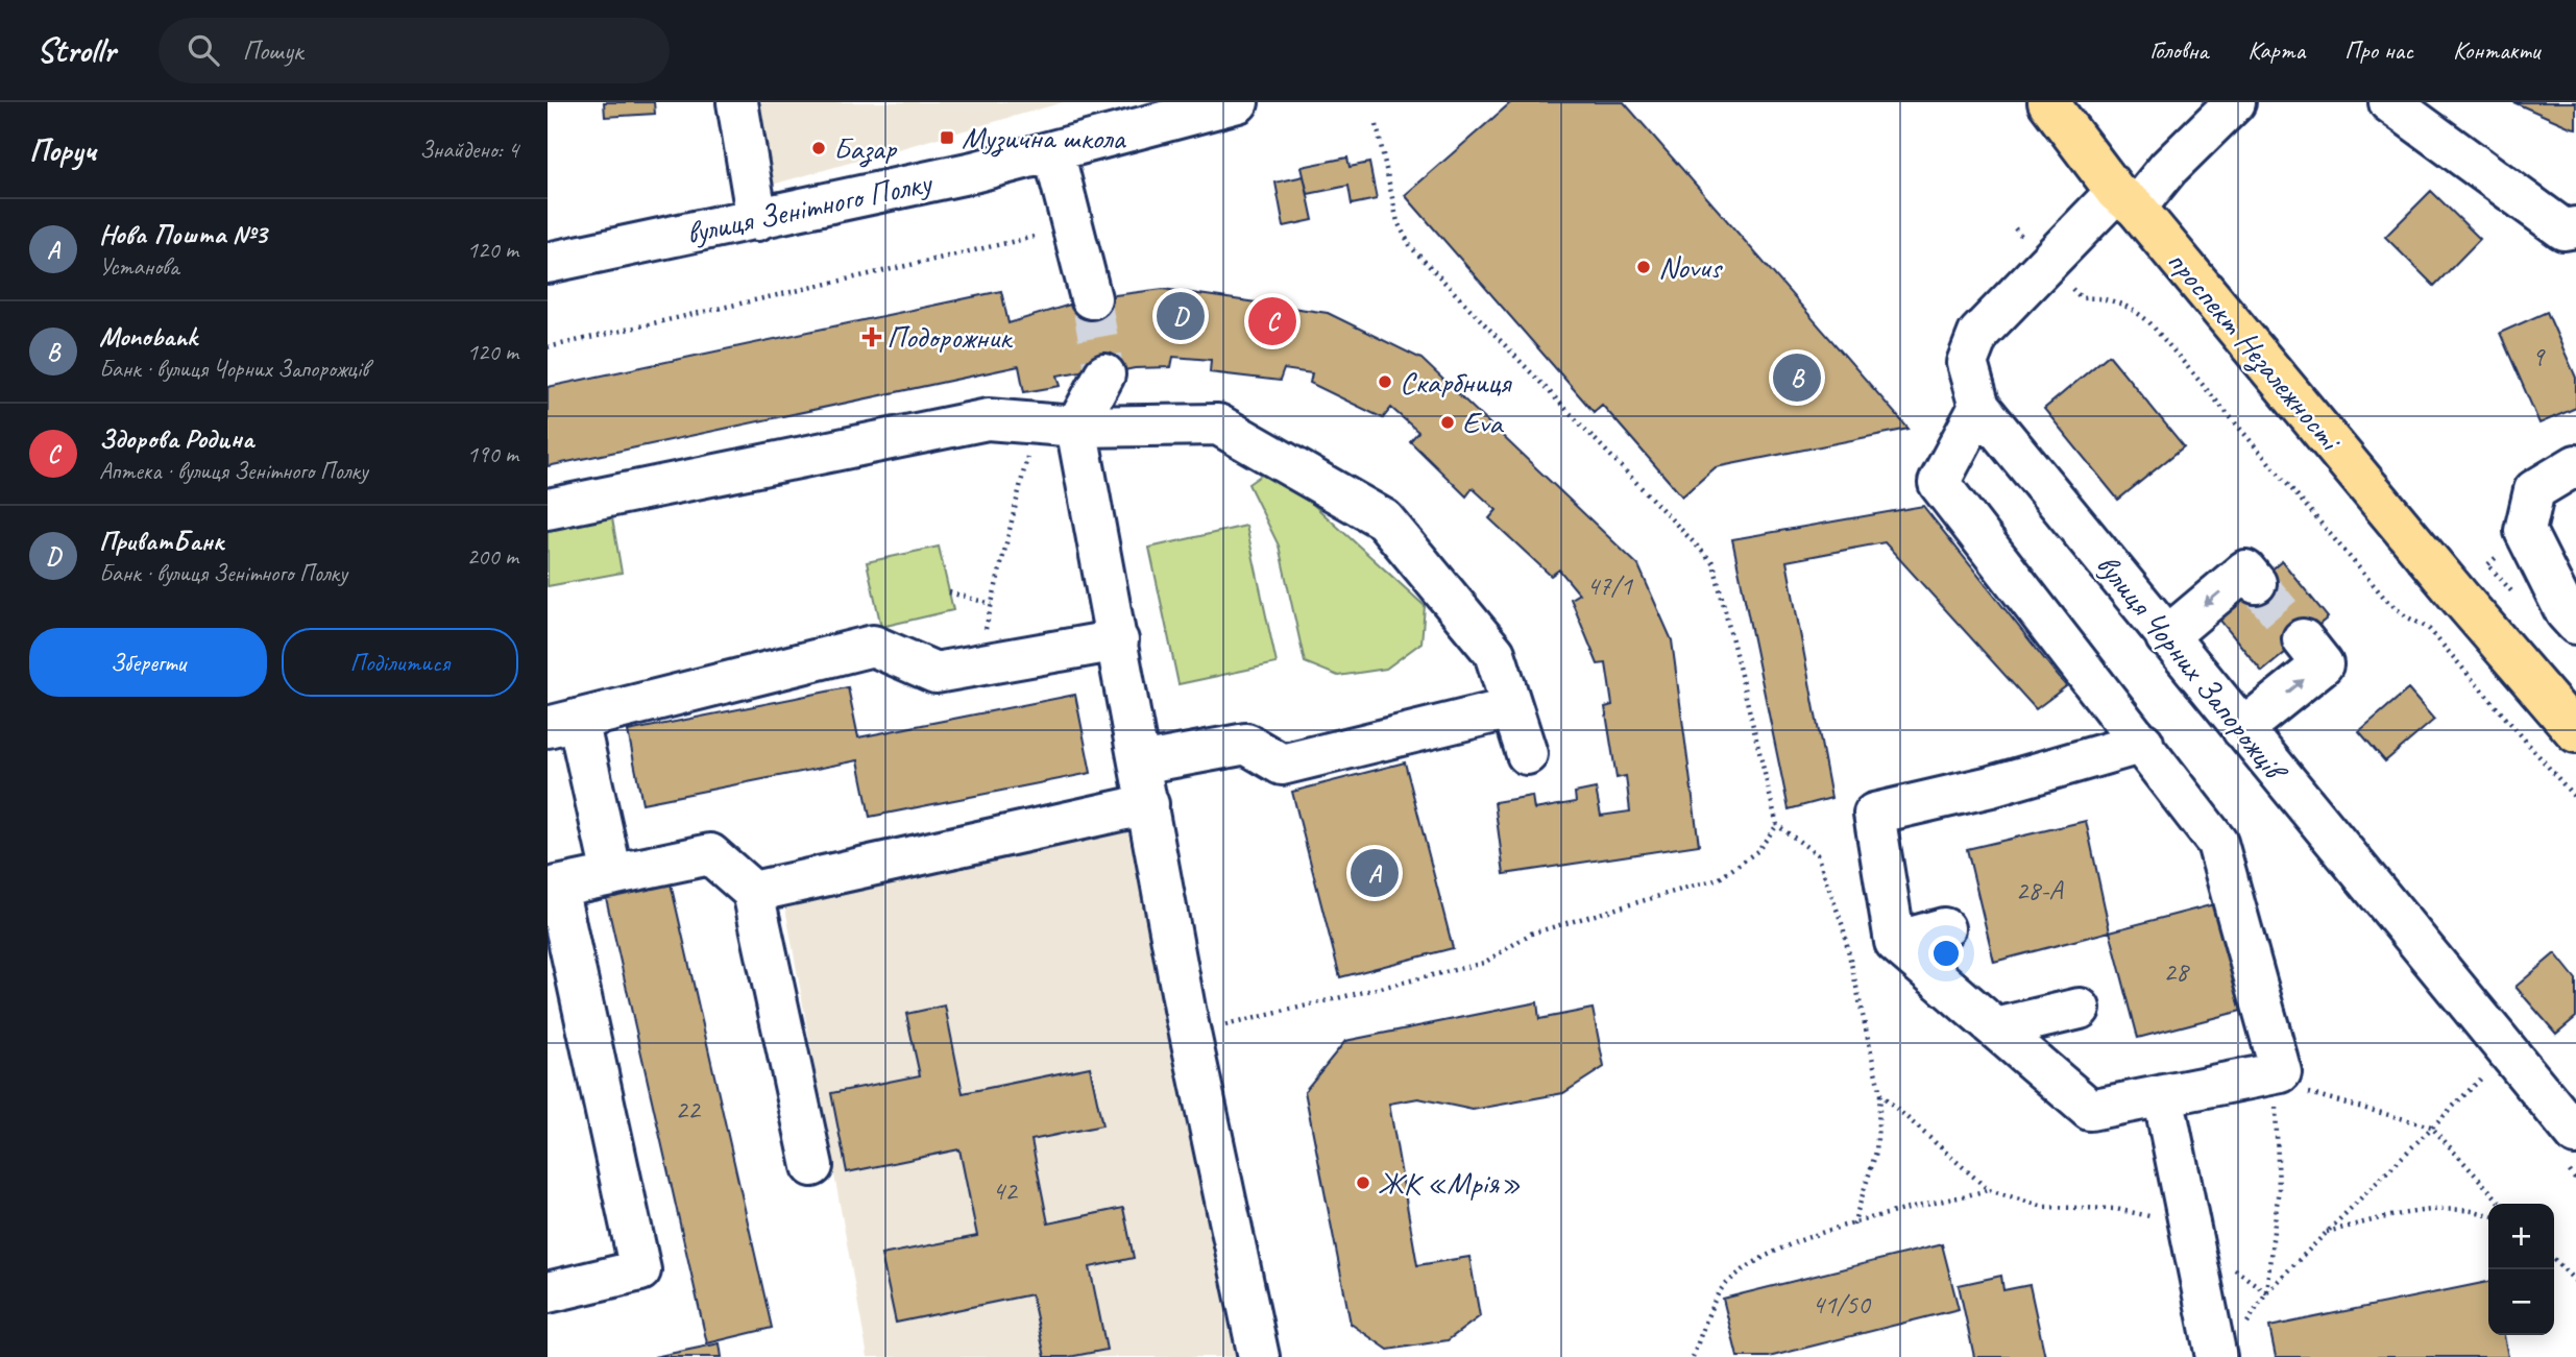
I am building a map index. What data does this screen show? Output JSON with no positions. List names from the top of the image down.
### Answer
{
  "streets": {
    "main road": ["проспект Незалежності"],
    "street": ["вулиця Зенітного Полку", "вулиця Чорних Запорожців"]
  },
  "crossings": [
    ["проспект Незалежності", "вулиця Чорних Запорожців"]
  ],
  "places": {
    "transit": ["Музична школа"],
    "other": [
      "Базар",
      "Novus",
      "Скарбниця",
      "Eva",
      "ЖК «Мрія»"
    ],
    "health": ["Подорожник"]
  },
  "house_numbers": [
    "9",
    "47/1",
    "28-А",
    "28",
    "22",
    "42",
    "41/50"
  ],
  "page": {
    "header": "Strollr",
    "search": "Пошук",
    "nav": [
      "Головна",
      "Карта",
      "Про нас",
      "Контакти"
    ],
    "heading": ["Поруч", "Знайдено: 4"],
    "list": [
      {
        "mark": "A",
        "name": "Нова Пошта №3",
        "note": "Установа",
        "value": "120 m"
      },
      {
        "mark": "B",
        "name": "Monobank",
        "note": "Банк · вулиця Чорних Запорожців",
        "value": "120 m"
      },
      {
        "mark": "C",
        "name": "Здорова Родина",
        "note": "Аптека · вулиця Зенітного Полку",
        "value": "190 m"
      },
      {
        "mark": "D",
        "name": "ПриватБанк",
        "note": "Банк · вулиця Зенітного Полку",
        "value": "200 m"
      }
    ],
    "pins": [
      "D",
      "C",
      "B",
      "A"
    ],
    "buttons": ["Зберегти", "Поділитися"],
    "map_buttons": ["+", "−"]
  }
}
